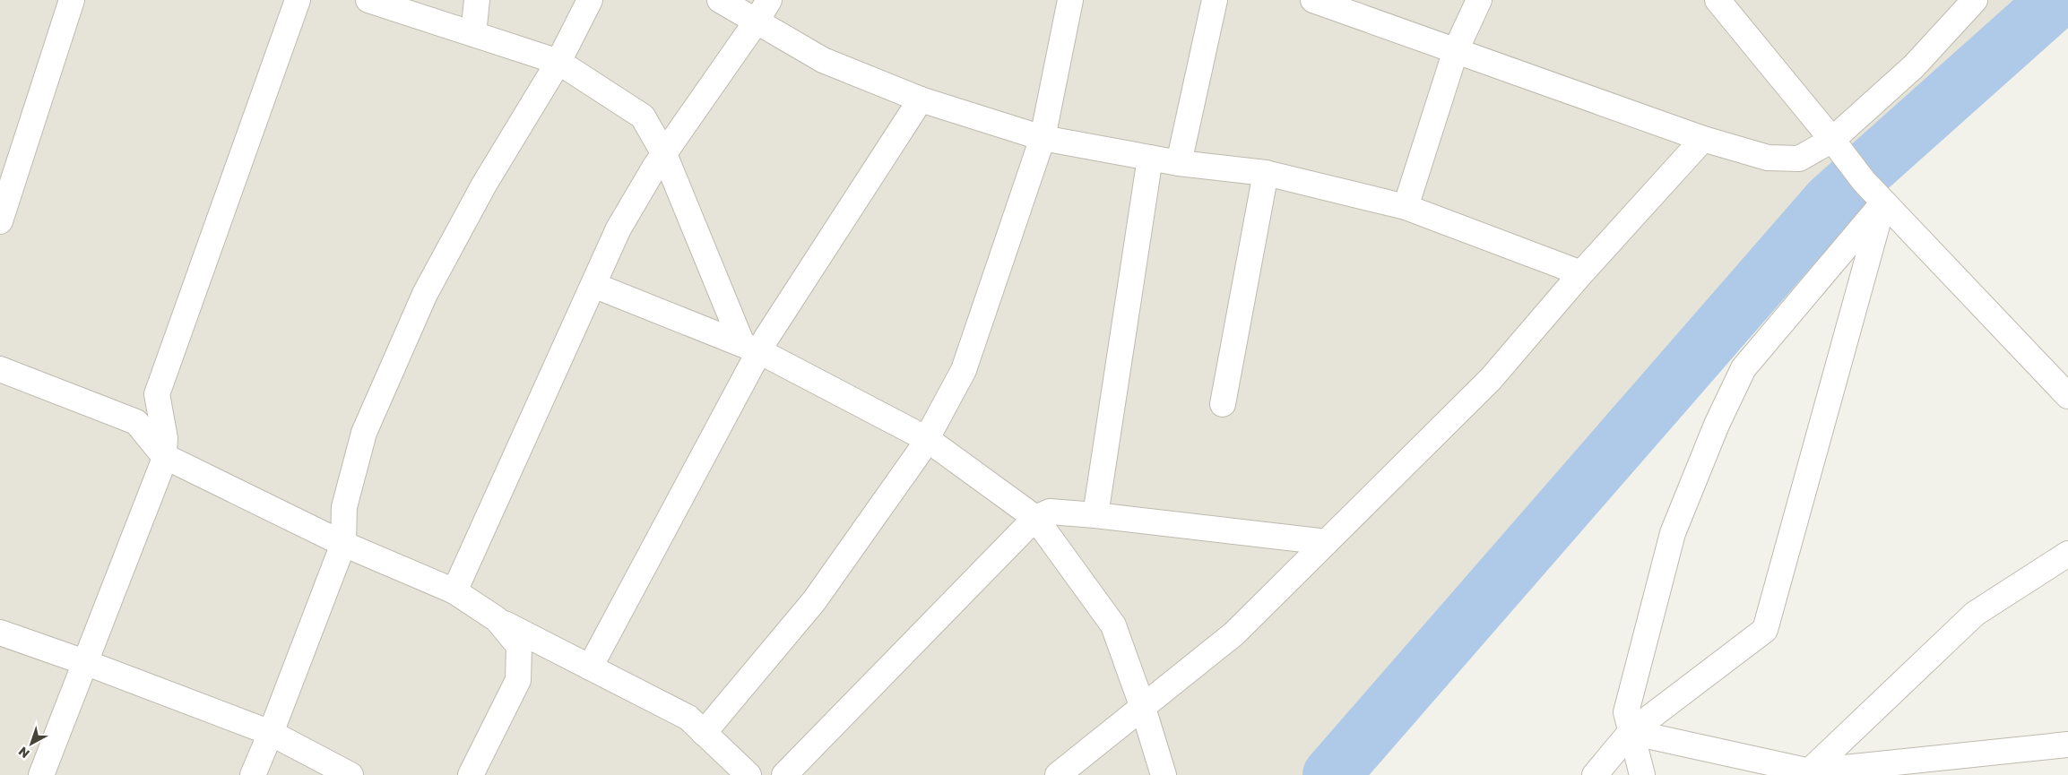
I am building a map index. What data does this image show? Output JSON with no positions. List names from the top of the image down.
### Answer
{
  "north": "bottom left"
}
